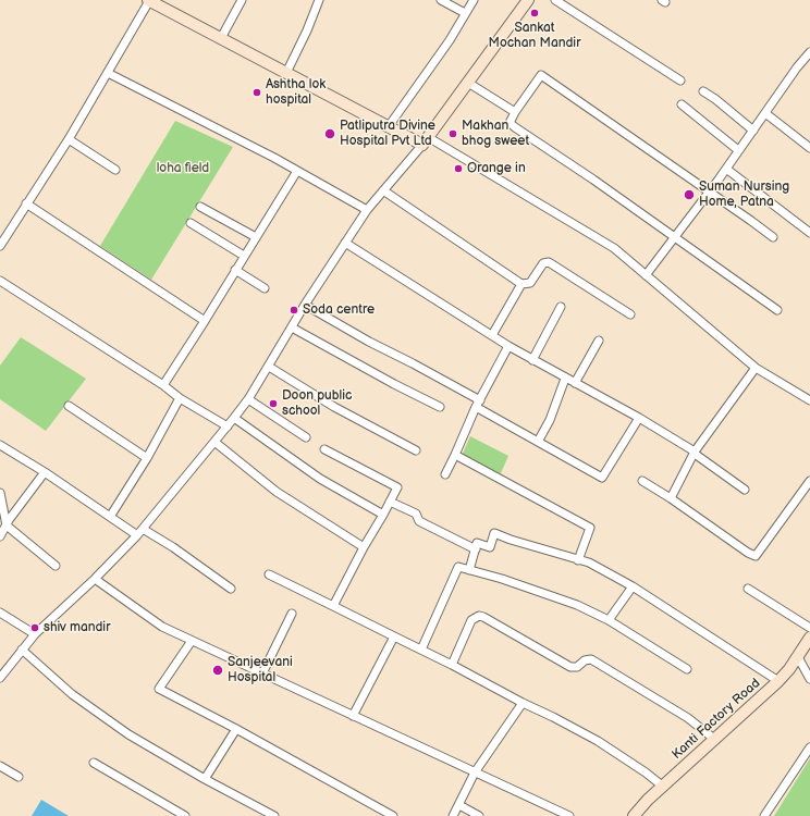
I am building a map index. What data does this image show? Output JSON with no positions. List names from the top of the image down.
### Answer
{
  "streets": {
    "street": ["Kanti Factory Road"]
  },
  "parks": ["loha field"],
  "places": [
    "Sankat Mochan Mandir",
    "Ashtha lok hospital",
    "Patliputra Divine Hospital Pvt Ltd",
    "Makhan bhog sweet",
    "Orange in",
    "Suman Nursing Home, Patna",
    "Soda centre",
    "Doon public school",
    "shiv mandir",
    "Sanjeevani Hospital"
  ]
}
